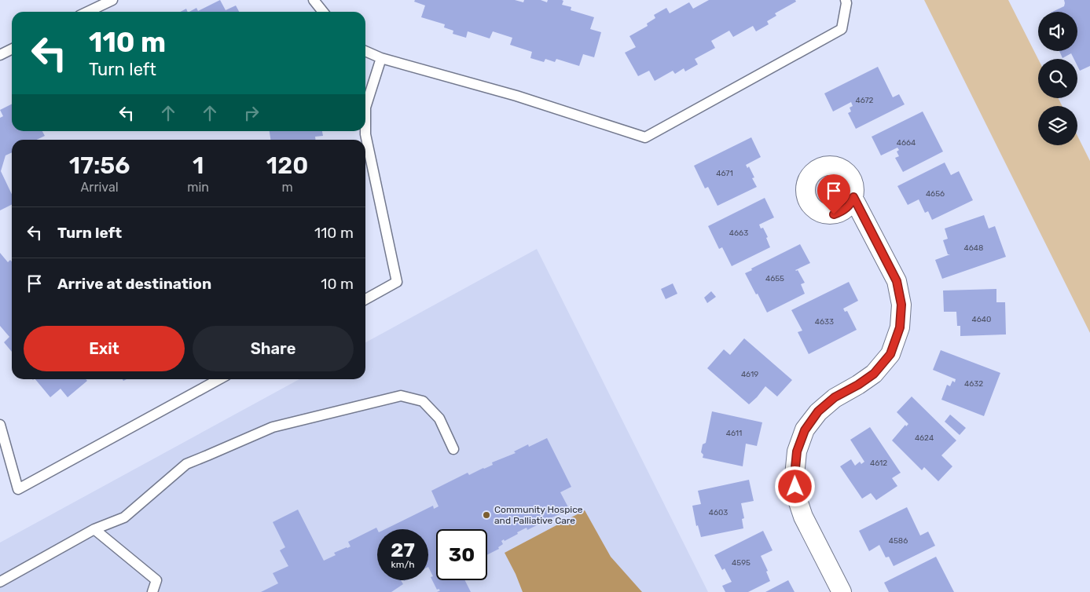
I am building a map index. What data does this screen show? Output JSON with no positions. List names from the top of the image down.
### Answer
{
  "places": ["Community Hospice and Palliative Care"],
  "house_numbers": [
    "4672",
    "4664",
    "4671",
    "4656",
    "4663",
    "4648",
    "4655",
    "4640",
    "4633",
    "4619",
    "4632",
    "4611",
    "4624",
    "4612",
    "4603",
    "4586",
    "4595"
  ],
  "page": {
    "turn": ["110 m", "Turn left"],
    "eta": [
      "17:56",
      "Arrival",
      "1",
      "min",
      "120",
      "m"
    ],
    "list": [
      {
        "name": "Turn left",
        "value": "110 m"
      },
      {
        "name": "Arrive at destination",
        "value": "10 m"
      }
    ],
    "buttons": ["Exit", "Share"],
    "speed": "27 km/h",
    "limit": "30"
  }
}
